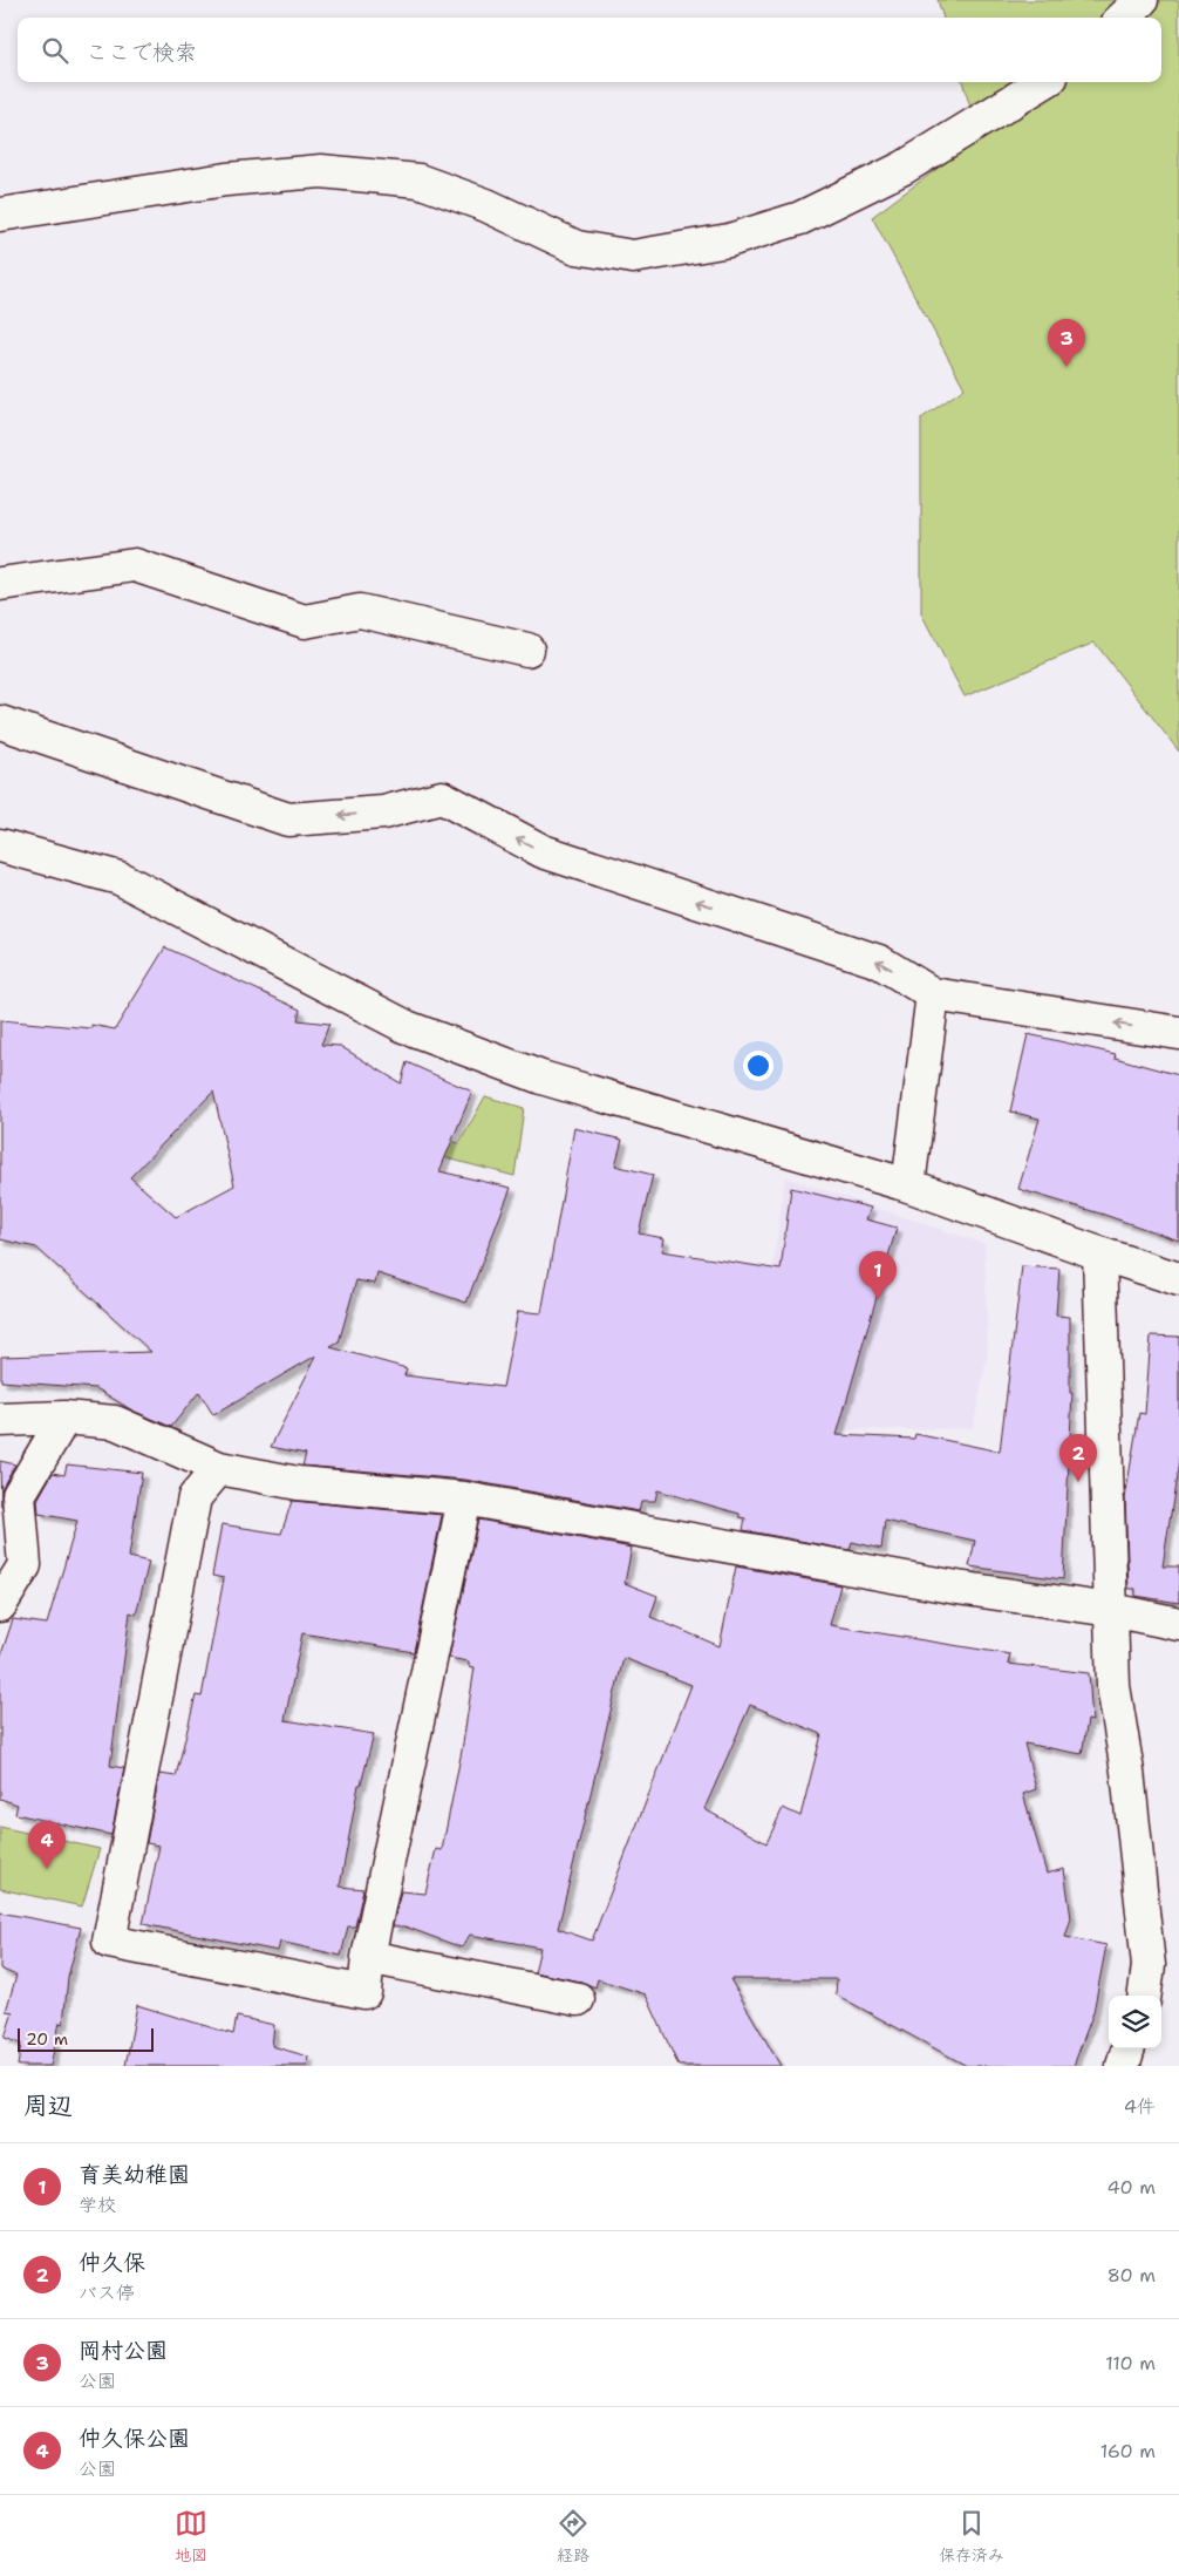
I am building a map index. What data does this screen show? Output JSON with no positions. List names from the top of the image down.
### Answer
{
  "scale_bar": "20 m",
  "page": {
    "search": "ここで検索",
    "pins": [
      "3",
      "1",
      "2",
      "4"
    ],
    "scale": "20 m",
    "heading": ["周辺", "4件"],
    "list": [
      {
        "mark": "1",
        "name": "育美幼稚園",
        "note": "学校",
        "value": "40 m"
      },
      {
        "mark": "2",
        "name": "仲久保",
        "note": "バス停",
        "value": "80 m"
      },
      {
        "mark": "3",
        "name": "岡村公園",
        "note": "公園",
        "value": "110 m"
      },
      {
        "mark": "4",
        "name": "仲久保公園",
        "note": "公園",
        "value": "160 m"
      }
    ],
    "nav": ["地図", "経路", "保存済み"]
  }
}
